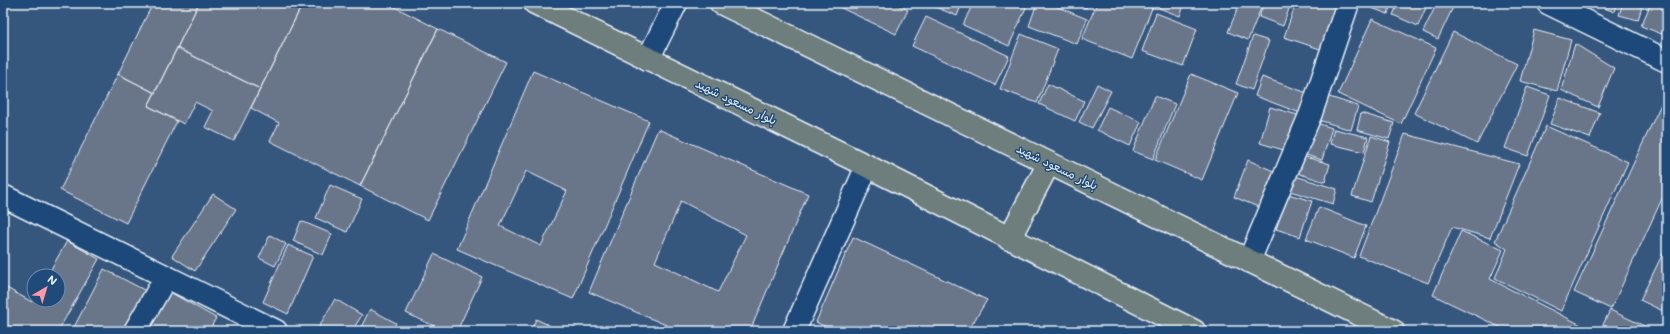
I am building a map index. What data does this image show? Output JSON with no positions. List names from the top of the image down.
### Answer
{
  "streets": {
    "main road": ["بلوار مسعود شهید"]
  },
  "north": "top right"
}
